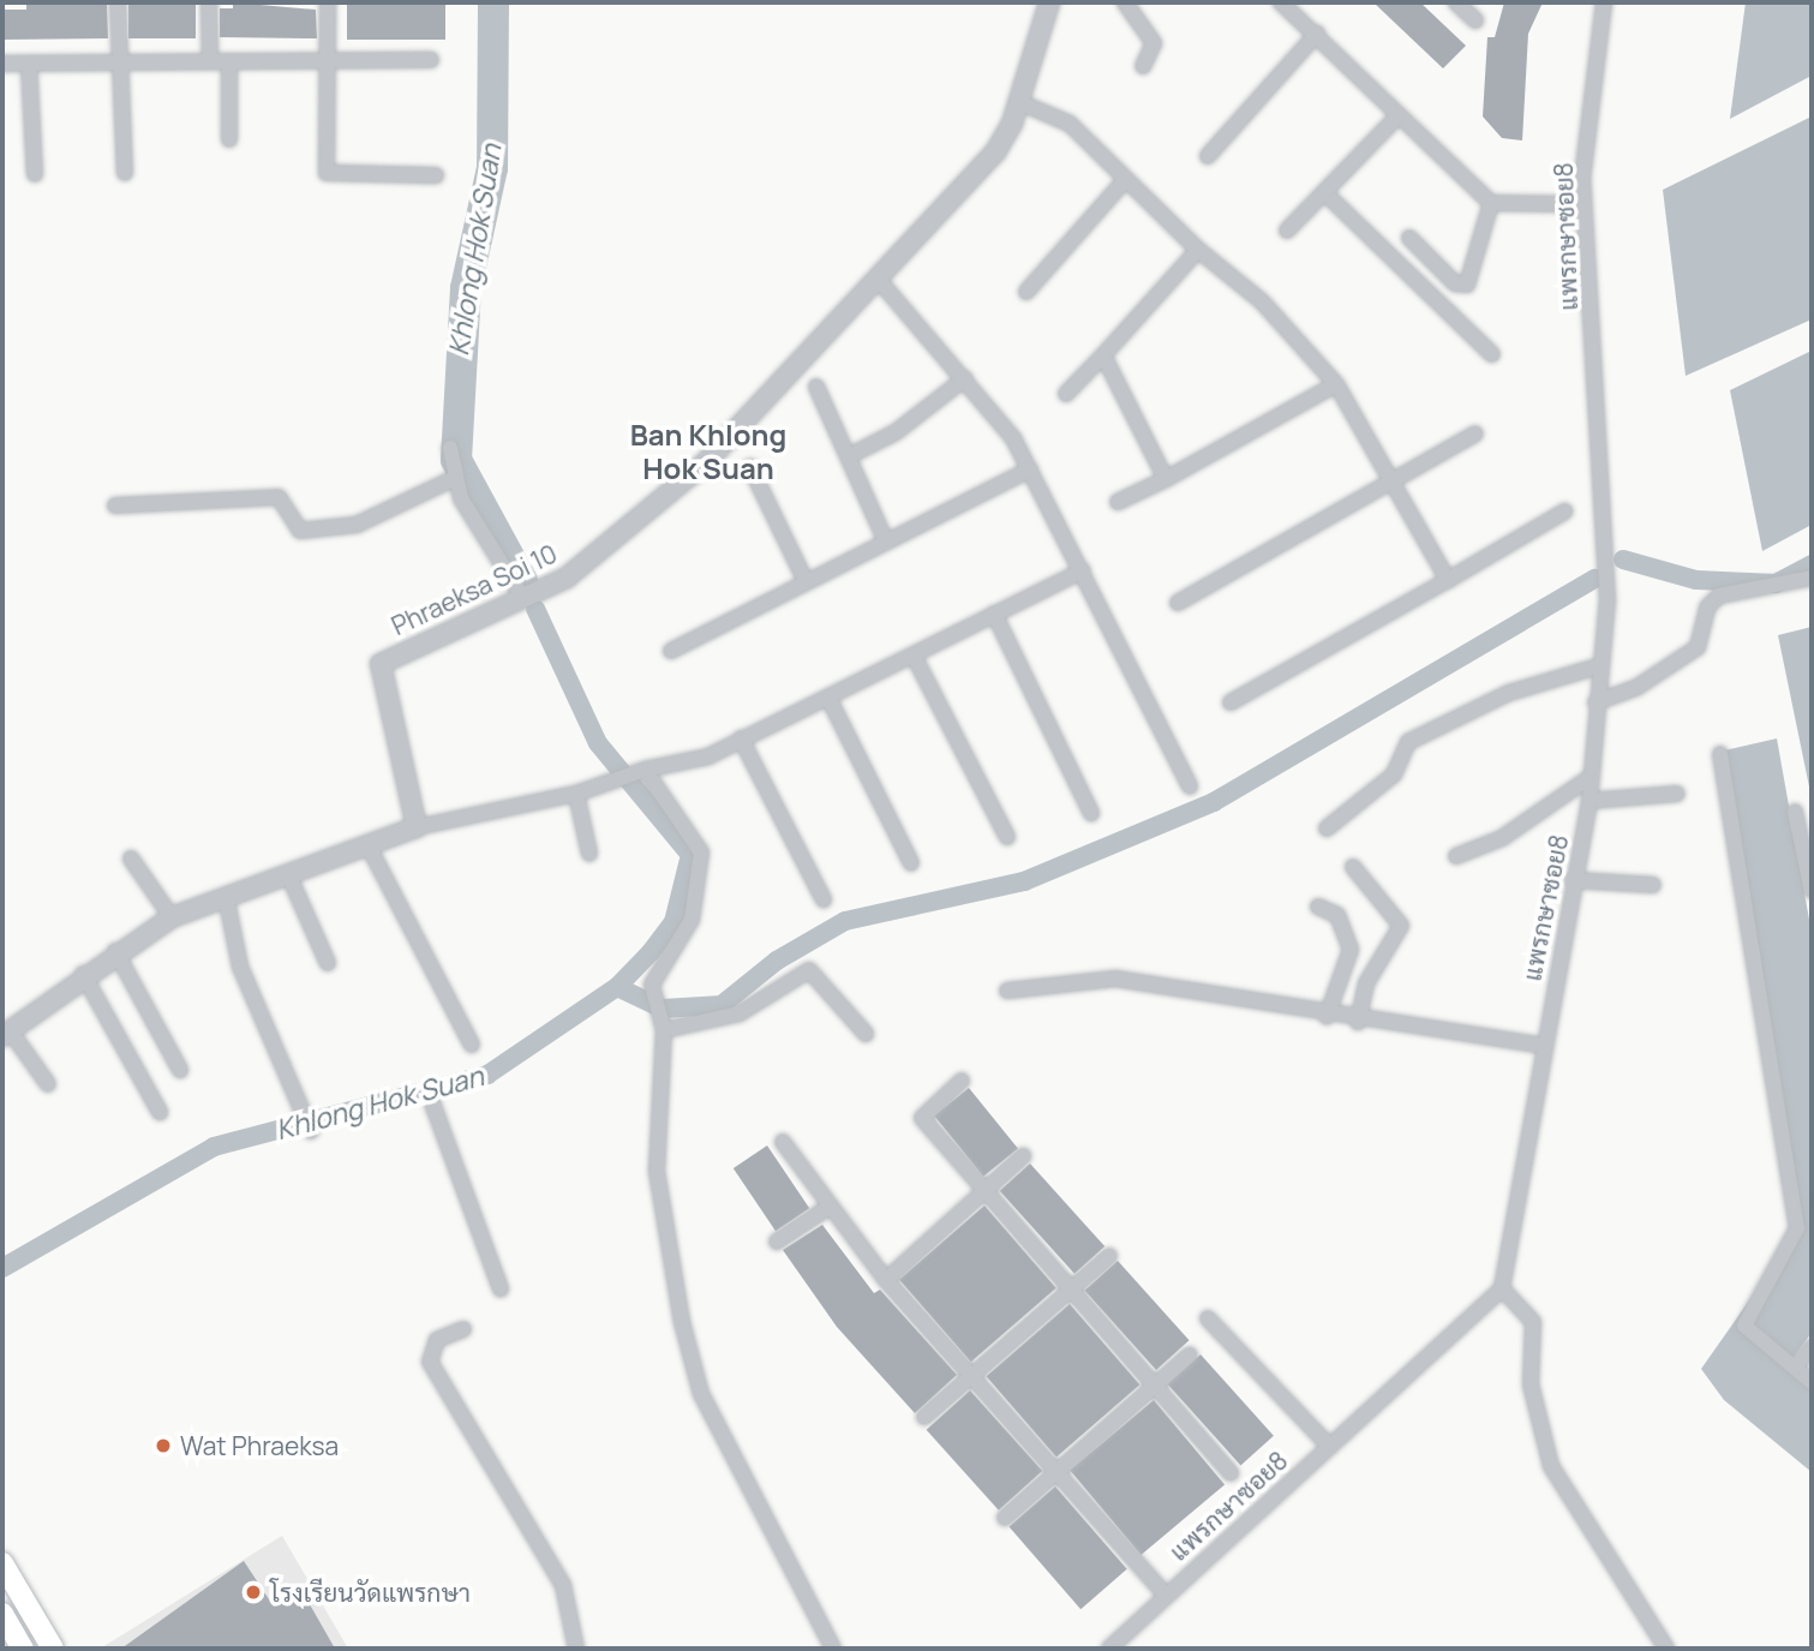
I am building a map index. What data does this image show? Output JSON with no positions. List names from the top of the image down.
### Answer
{
  "streets": {
    "street": ["แพรกษาซอย8", "Phraeksa Soi 10"]
  },
  "districts": ["Ban Khlong Hok Suan"],
  "water": ["Khlong Hok Suan"],
  "places": ["Wat Phraeksa", "โรงเรียนวัดแพรกษา"]
}
